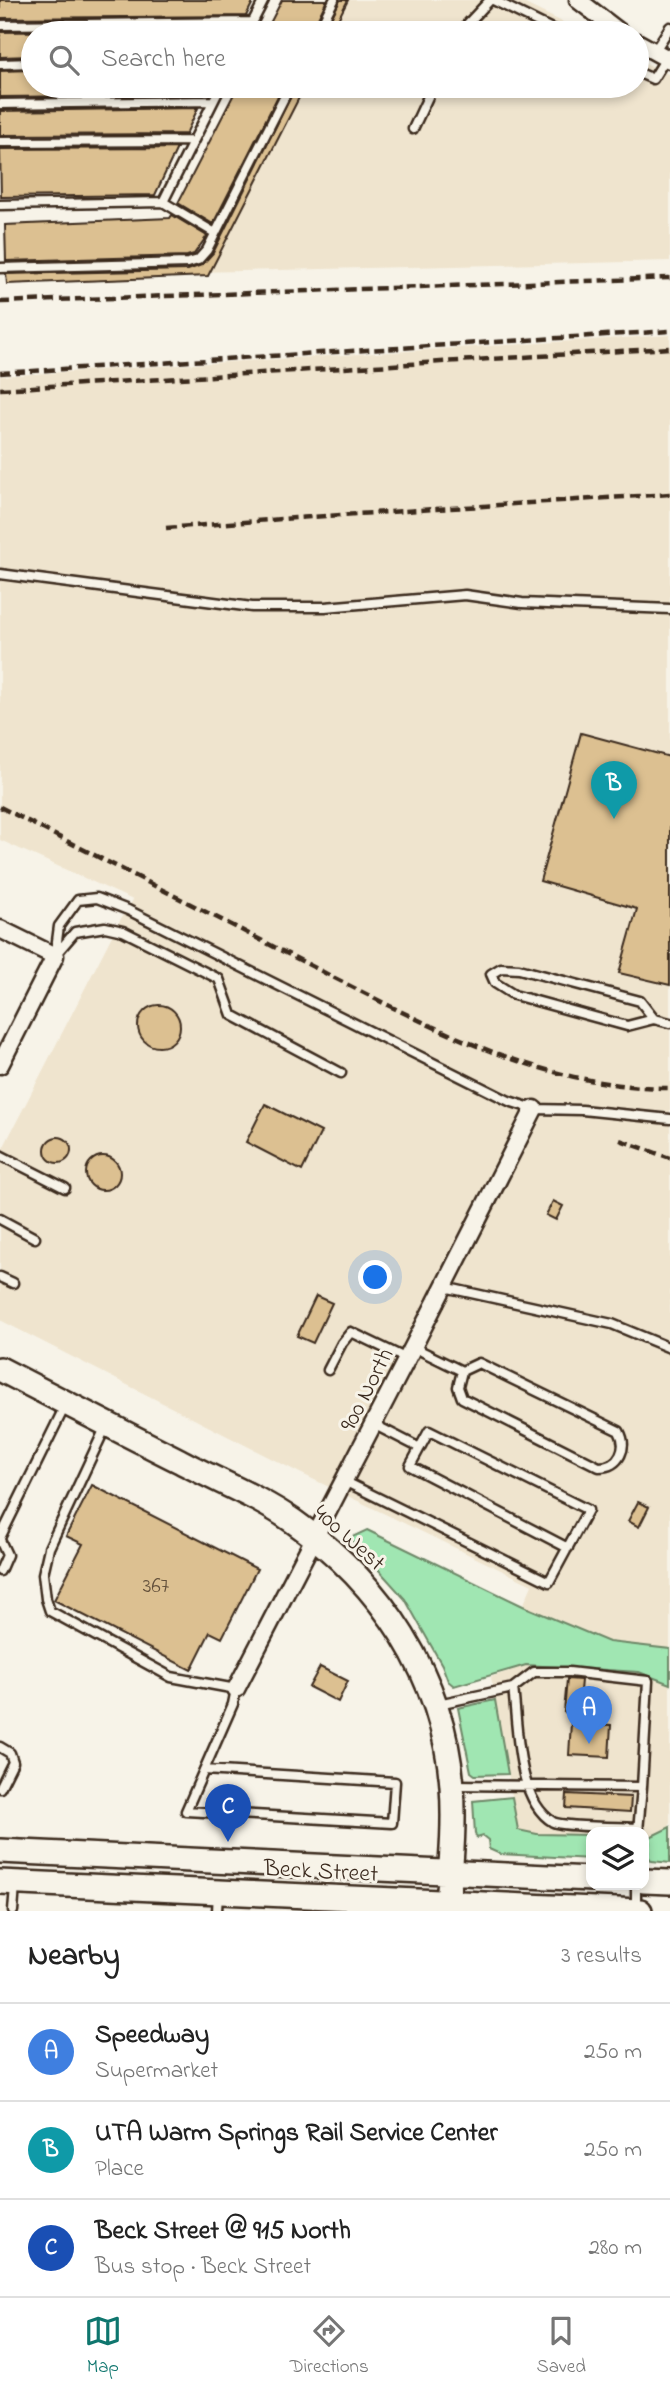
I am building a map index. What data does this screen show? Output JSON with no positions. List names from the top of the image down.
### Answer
{
  "streets": {
    "main road": ["400 West", "Beck Street"],
    "street": ["900 North"]
  },
  "crossings": [
    ["900 North", "400 West"],
    ["400 West", "Beck Street"]
  ],
  "house_numbers": ["367"],
  "page": {
    "search": "Search here",
    "pins": ["B", "A", "C"],
    "heading": ["Nearby", "3 results"],
    "list": [
      {
        "mark": "A",
        "name": "Speedway",
        "note": "Supermarket",
        "value": "250 m"
      },
      {
        "mark": "B",
        "name": "UTA Warm Springs Rail Service Center",
        "note": "Place",
        "value": "250 m"
      },
      {
        "mark": "C",
        "name": "Beck Street @ 915 North",
        "note": "Bus stop · Beck Street",
        "value": "280 m"
      }
    ],
    "nav": ["Map", "Directions", "Saved"]
  }
}
